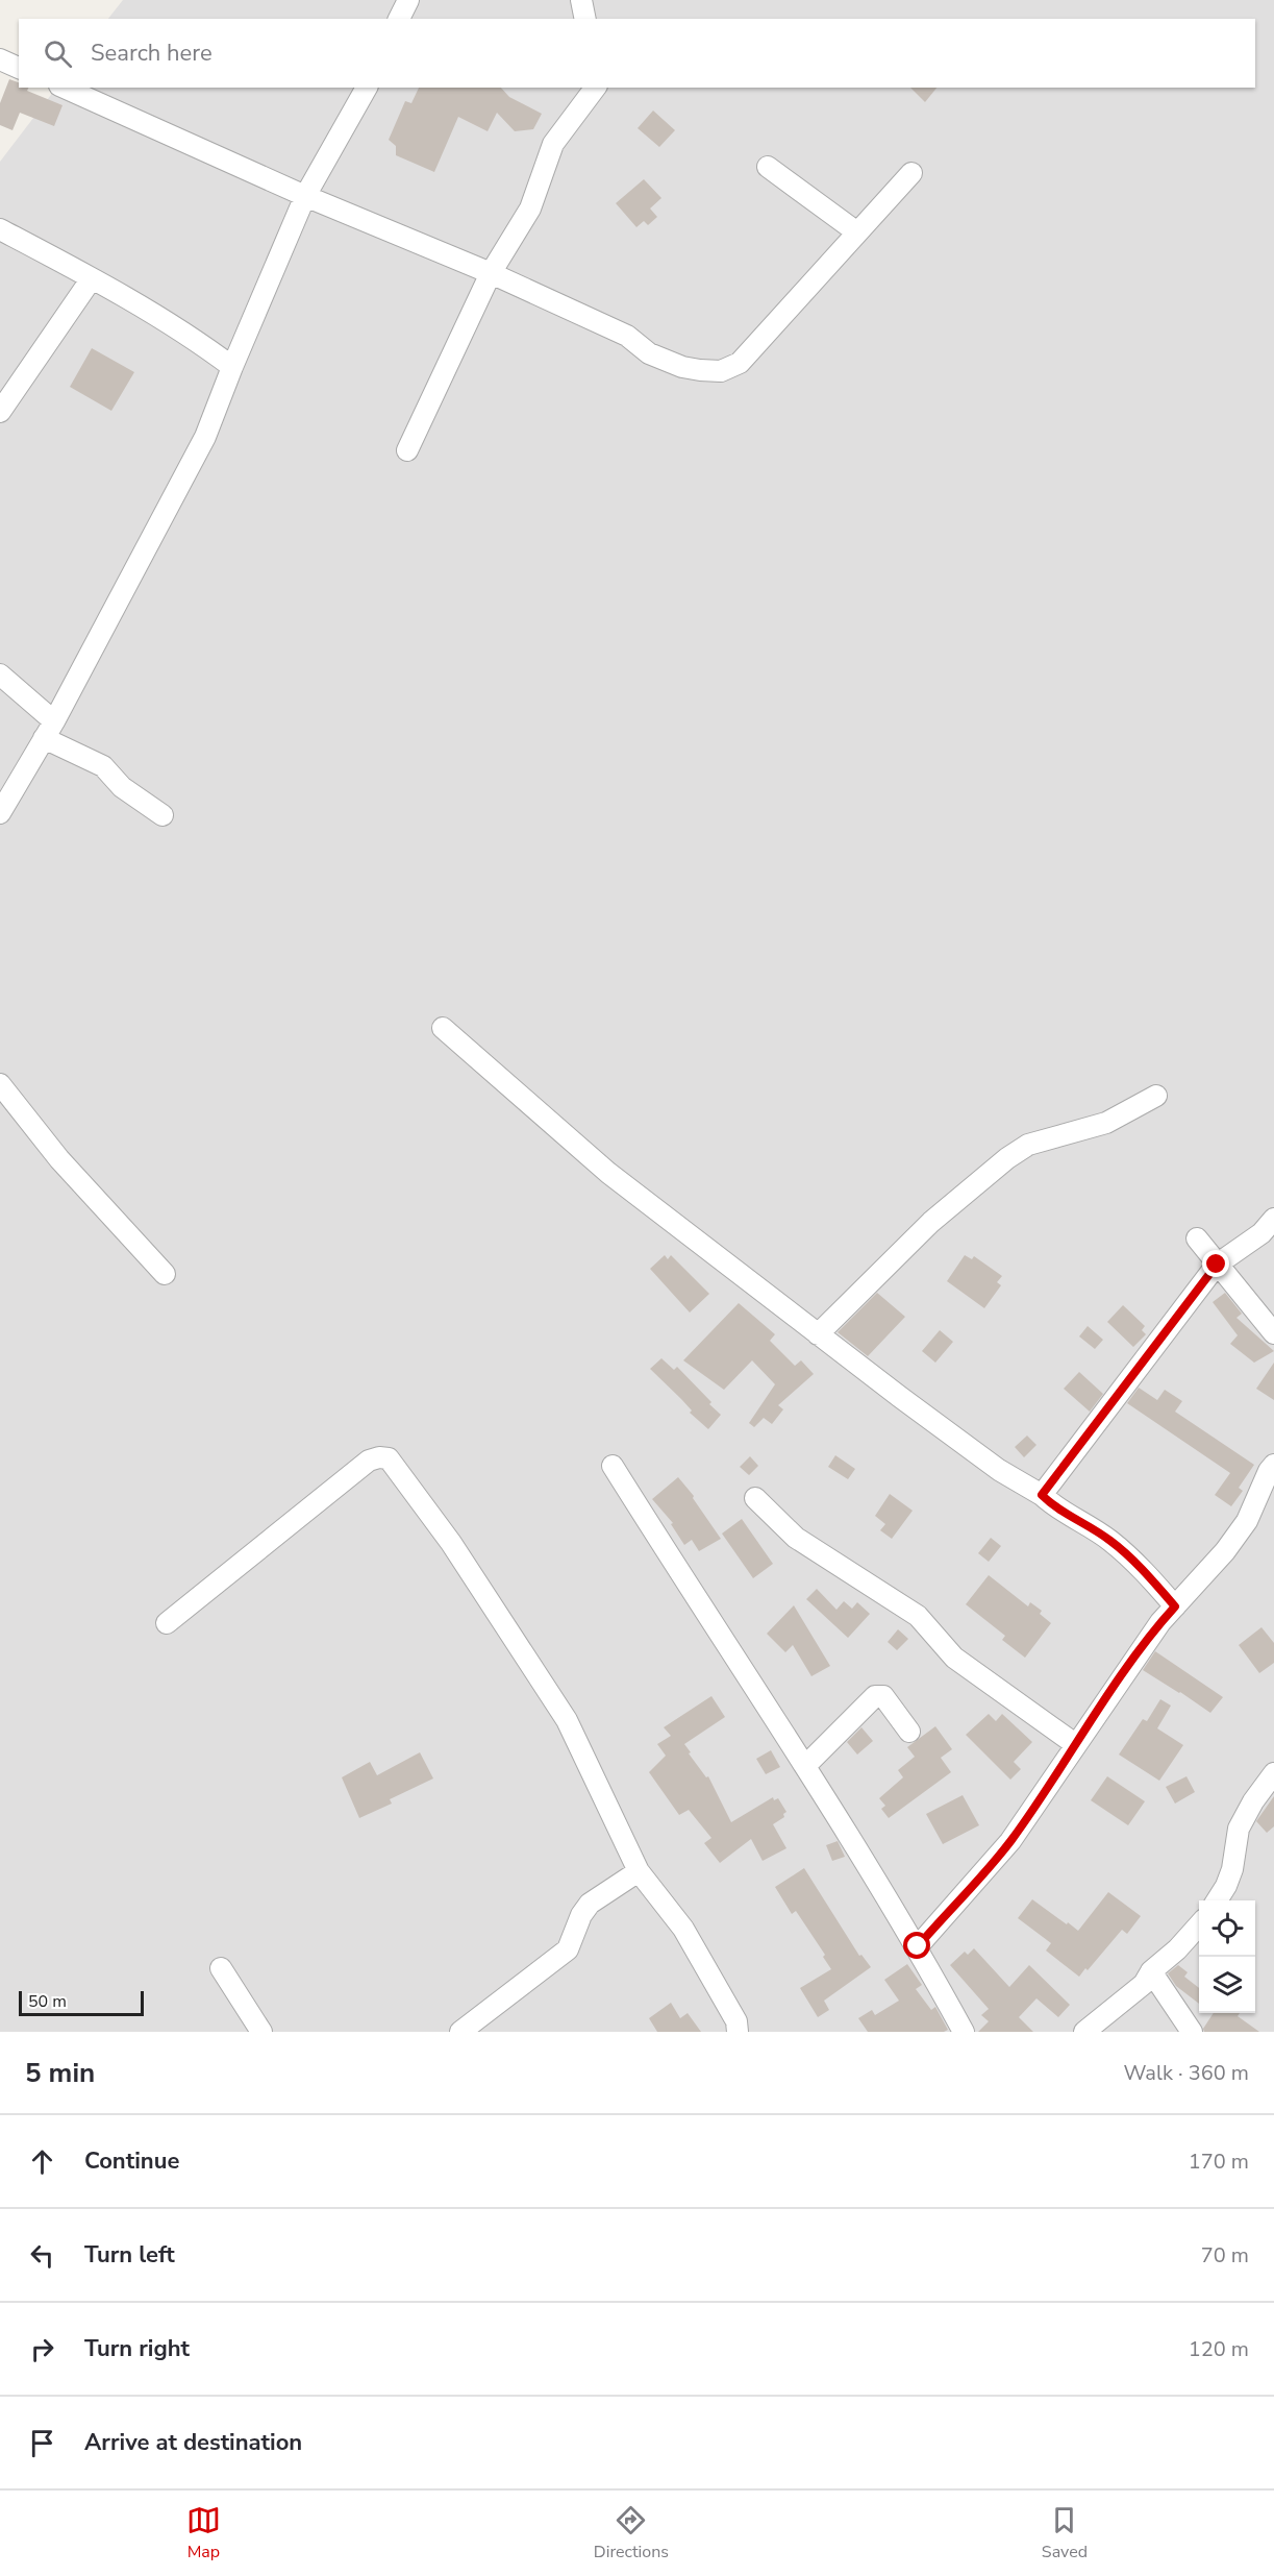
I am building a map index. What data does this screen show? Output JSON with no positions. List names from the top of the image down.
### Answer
{
  "scale_bar": "50 m",
  "page": {
    "search": "Search here",
    "scale": "50 m",
    "heading": ["5 min", "Walk · 360 m"],
    "list": [
      ["Continue", "170 m"],
      ["Turn left", "70 m"],
      ["Turn right", "120 m"],
      "Arrive at destination"
    ],
    "nav": ["Map", "Directions", "Saved"]
  }
}
